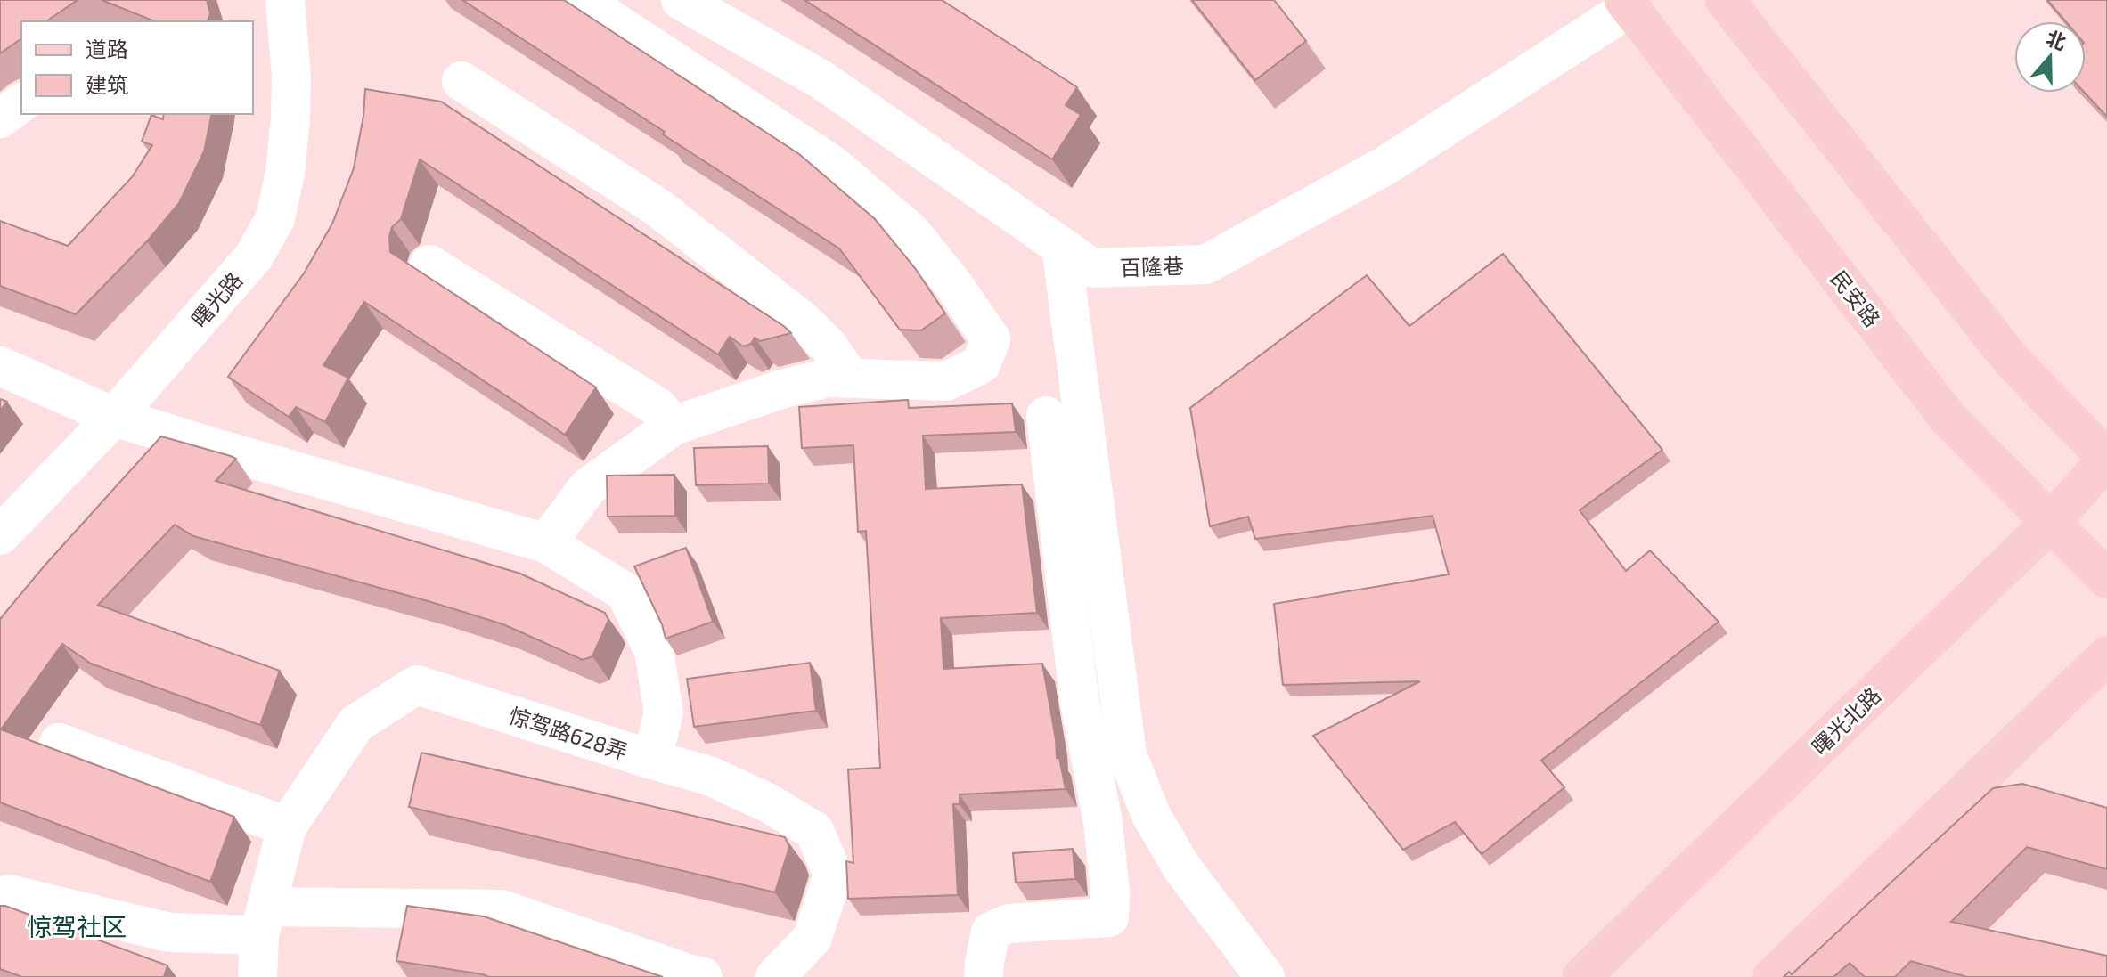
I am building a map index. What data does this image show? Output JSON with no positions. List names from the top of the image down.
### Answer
{
  "streets": {
    "main road": ["民安路", "曙光北路"],
    "street": ["百隆巷", "曙光路", "惊驾路628弄"]
  },
  "crossings": [
    ["百隆巷", "民安路"],
    ["民安路", "曙光北路"],
    ["曙光路", "惊驾路628弄"]
  ],
  "districts": ["惊驾社区"],
  "legend": ["道路", "建筑"],
  "north": "top"
}
